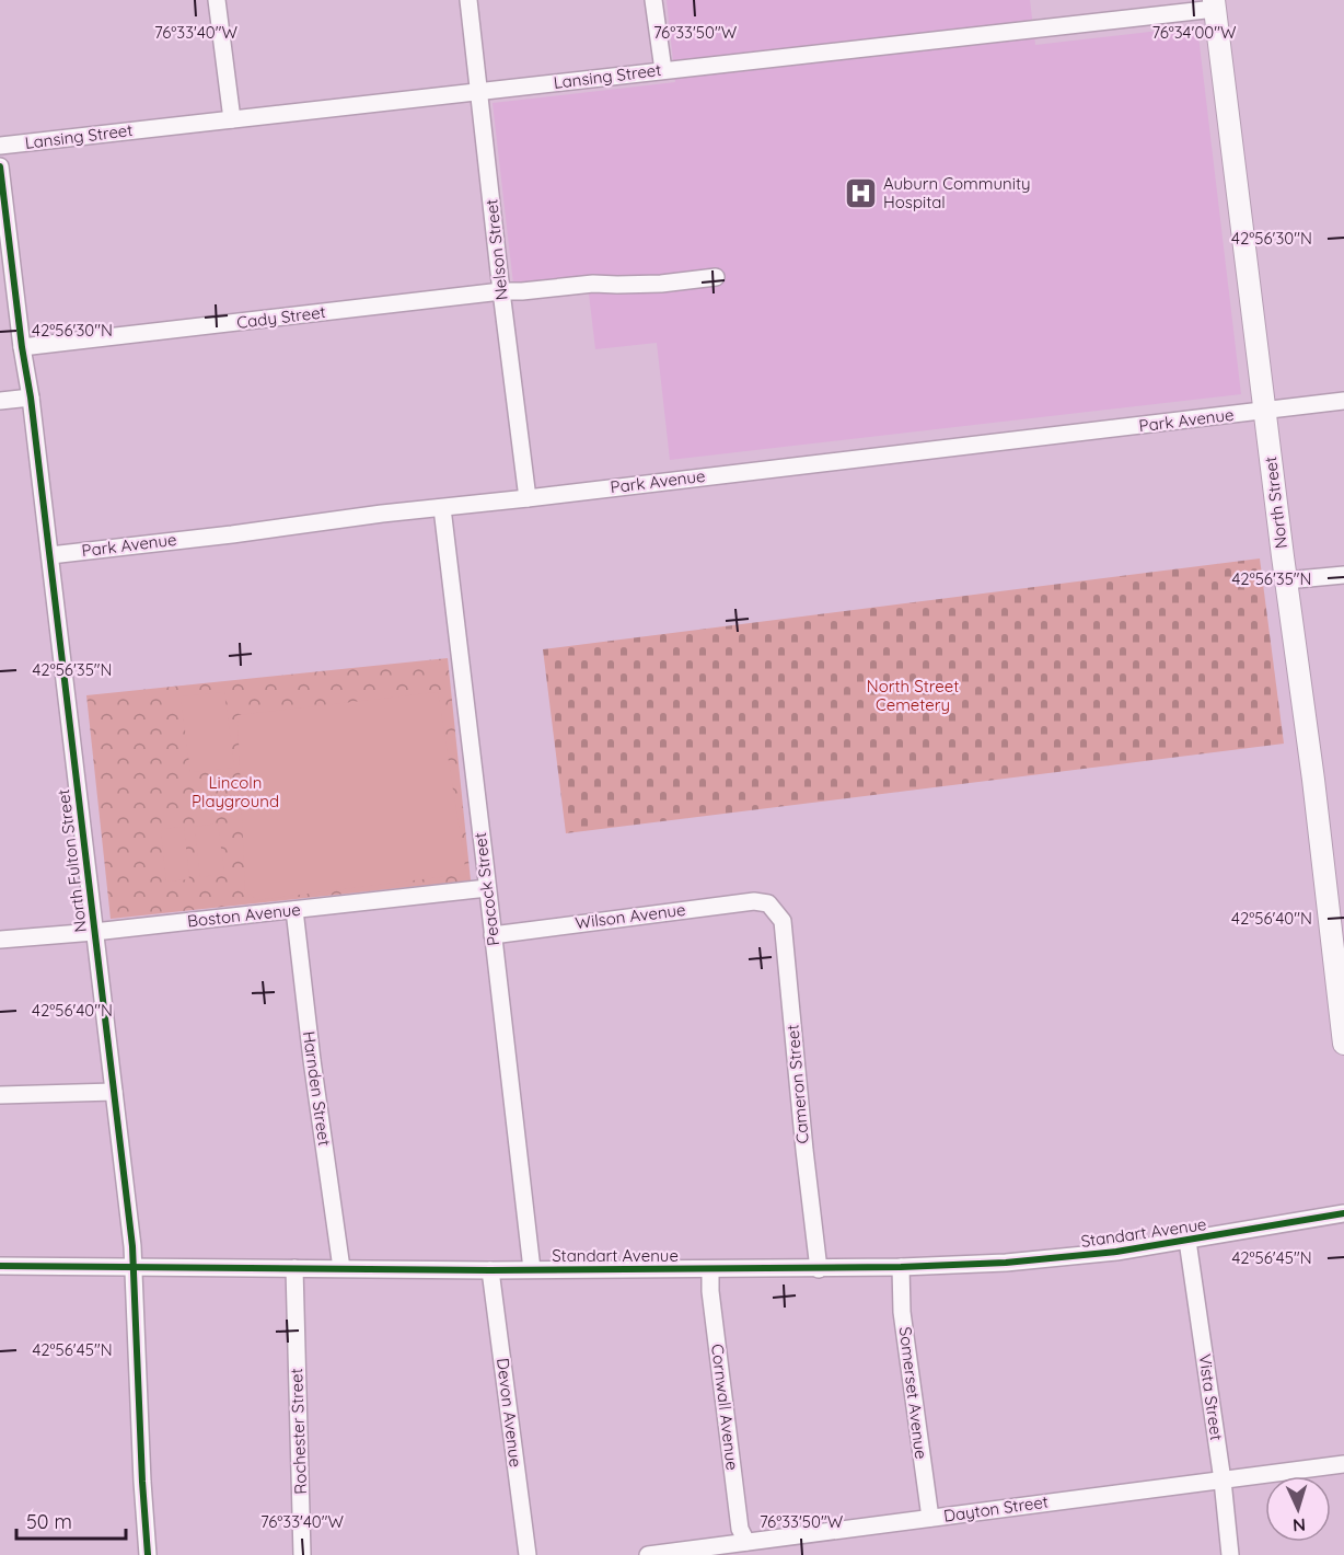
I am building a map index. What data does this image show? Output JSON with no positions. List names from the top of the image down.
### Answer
{
  "streets": {
    "main road": ["North Street"],
    "street": [
      "Lansing Street",
      "Nelson Street",
      "Cady Street",
      "Park Avenue",
      "North Fulton Street",
      "Peacock Street",
      "Boston Avenue",
      "Wilson Avenue",
      "Cameron Street",
      "Harnden Street",
      "Standart Avenue",
      "Somerset Avenue",
      "Vista Street",
      "Cornwall Avenue",
      "Devon Avenue",
      "Rochester Street",
      "Dayton Street"
    ]
  },
  "crossings": [
    ["Lansing Street", "Nelson Street"],
    ["Lansing Street", "North Street"],
    ["Nelson Street", "Cady Street"],
    ["Nelson Street", "Park Avenue"],
    ["Cady Street", "North Fulton Street"],
    ["Park Avenue", "North Street"],
    ["Park Avenue", "North Fulton Street"],
    ["Park Avenue", "Peacock Street"],
    ["North Fulton Street", "Boston Avenue"],
    ["North Fulton Street", "Standart Avenue"],
    ["Peacock Street", "Boston Avenue"],
    ["Peacock Street", "Wilson Avenue"],
    ["Peacock Street", "Standart Avenue"],
    ["Boston Avenue", "Harnden Street"],
    ["Wilson Avenue", "Cameron Street"],
    ["Cameron Street", "Standart Avenue"],
    ["Harnden Street", "Standart Avenue"],
    ["Standart Avenue", "Somerset Avenue"],
    ["Standart Avenue", "Vista Street"],
    ["Standart Avenue", "Cornwall Avenue"],
    ["Standart Avenue", "Devon Avenue"],
    ["Standart Avenue", "Rochester Street"],
    ["Somerset Avenue", "Dayton Street"],
    ["Vista Street", "Dayton Street"],
    ["Cornwall Avenue", "Dayton Street"]
  ],
  "parks": ["North Street Cemetery", "Lincoln Playground"],
  "places": {
    "hospital": ["Auburn Community Hospital"]
  },
  "scale_bar": "50 m",
  "north": "bottom",
  "coordinates": [
    "76°33'40\"W",
    "76°33'50\"W",
    "76°34'00\"W",
    "42°56'30\"N",
    "42°56'35\"N",
    "42°56'40\"N",
    "42°56'45\"N"
  ]
}
